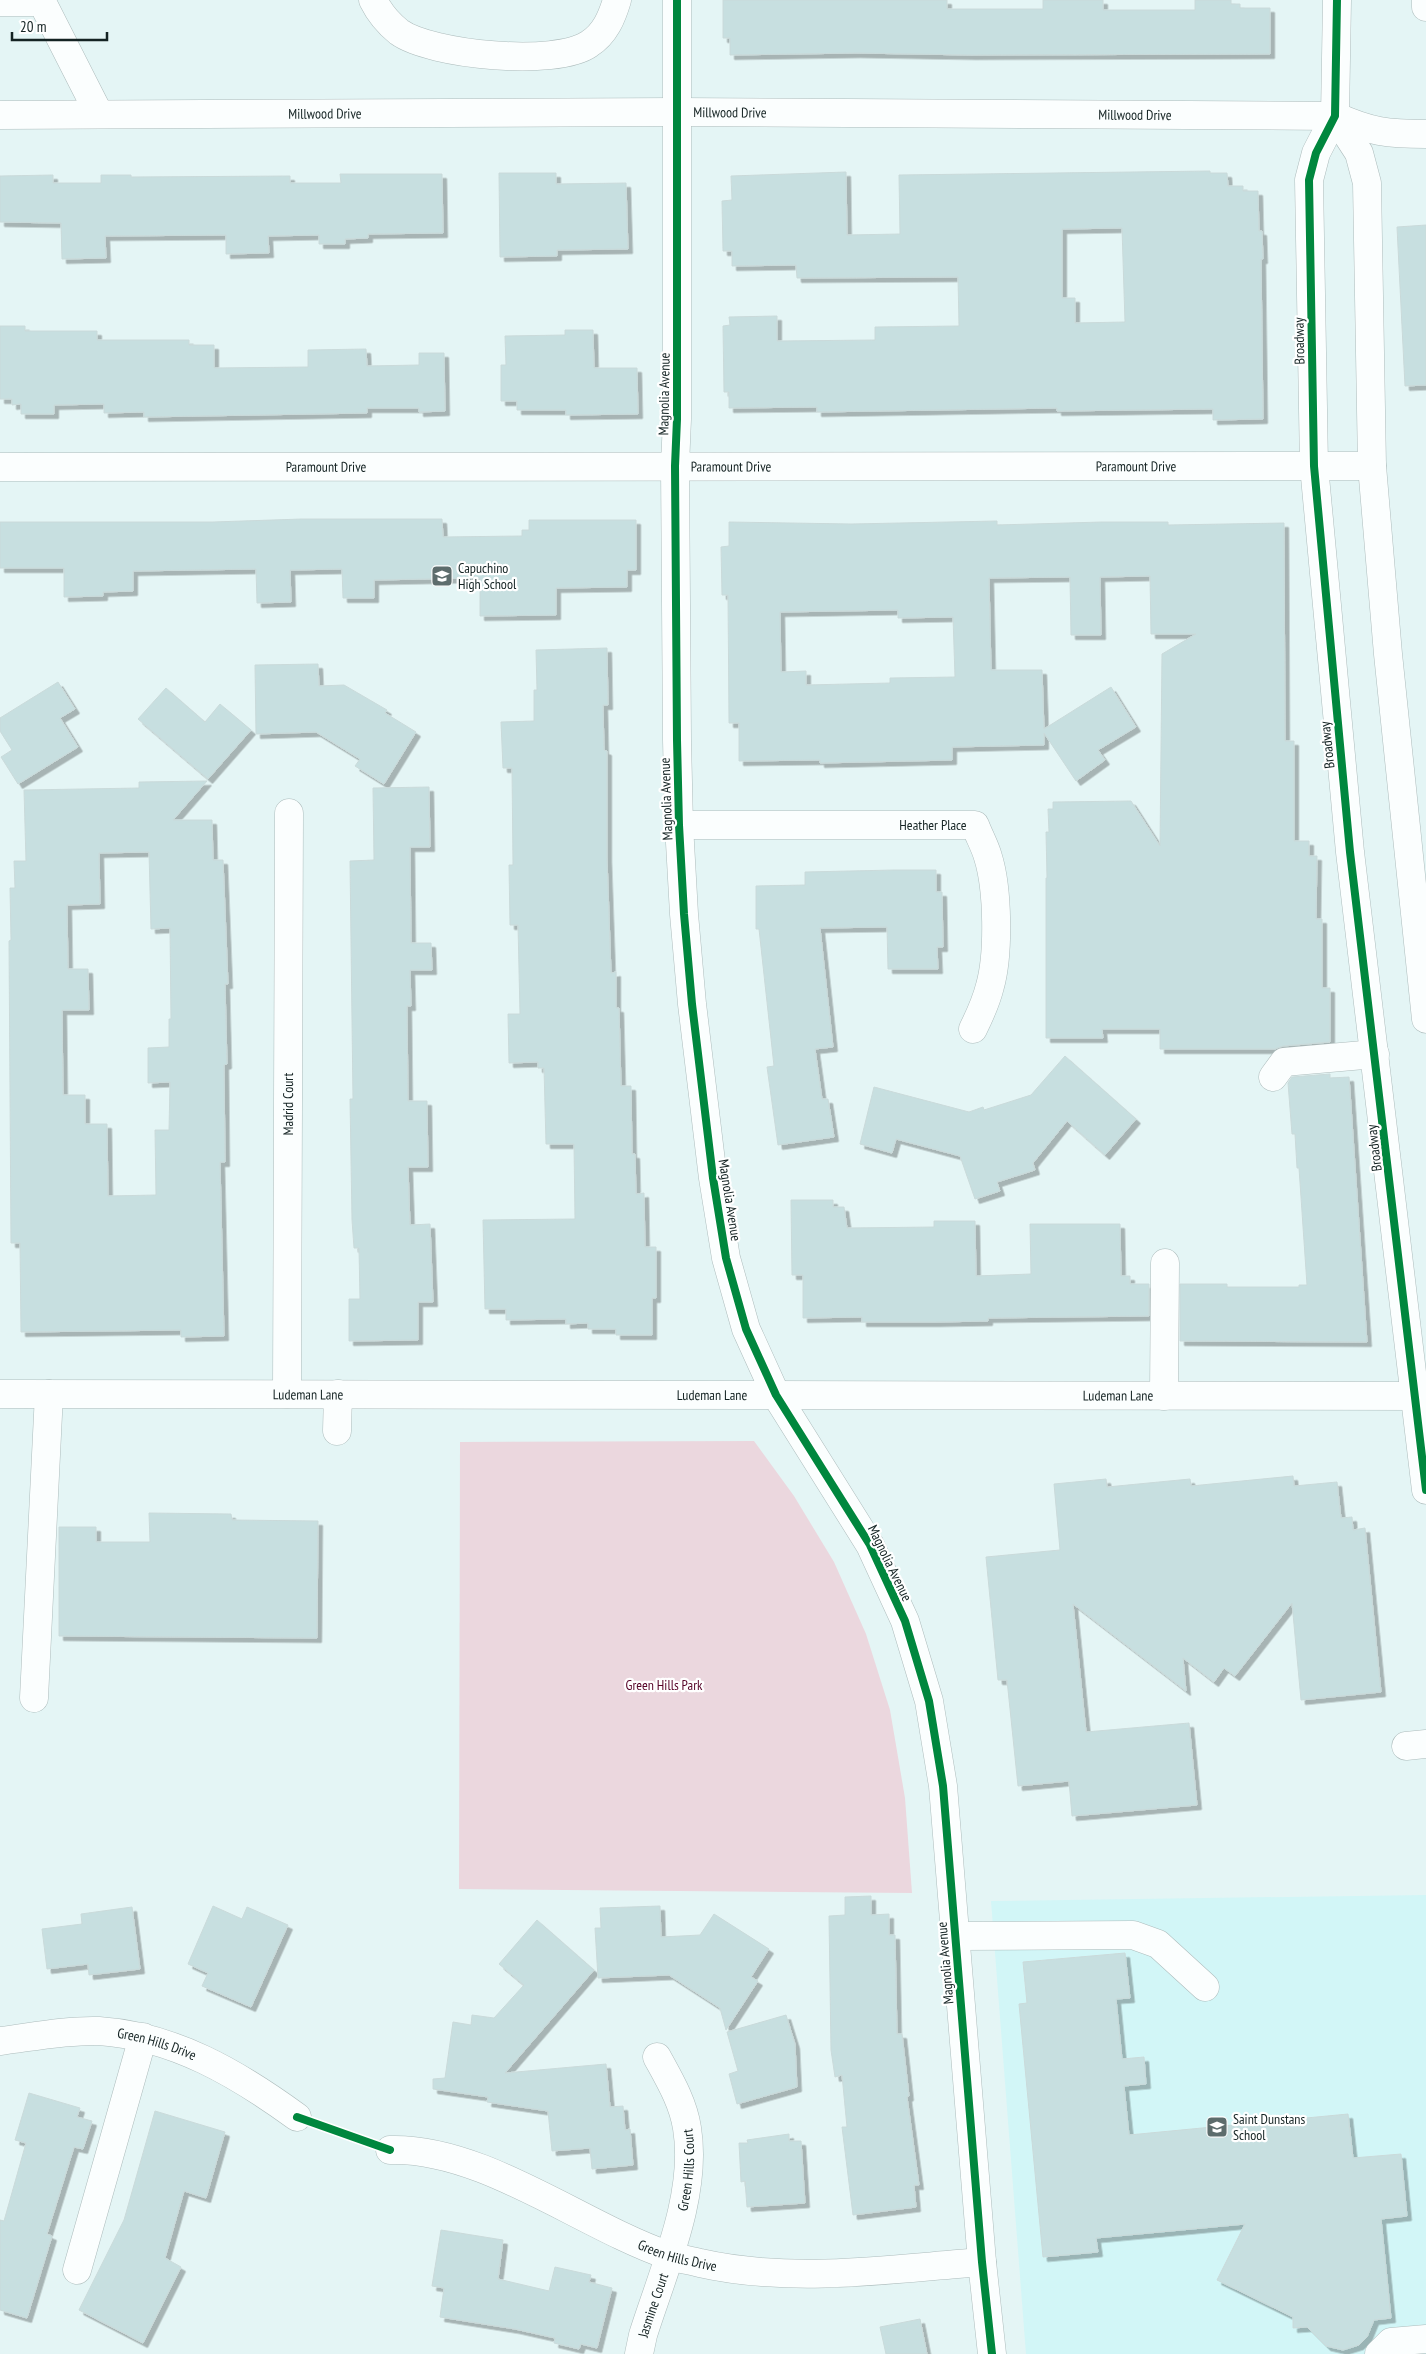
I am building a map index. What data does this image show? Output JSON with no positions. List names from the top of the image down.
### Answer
{
  "streets": {
    "street": [
      "Millwood Drive",
      "Broadway",
      "Magnolia Avenue",
      "Paramount Drive",
      "Heather Place",
      "Madrid Court",
      "Ludeman Lane",
      "Green Hills Drive",
      "Green Hills Court",
      "Jasmine Court"
    ]
  },
  "crossings": [
    ["Millwood Drive", "Broadway"],
    ["Millwood Drive", "Magnolia Avenue"],
    ["Broadway", "Paramount Drive"],
    ["Broadway", "Ludeman Lane"],
    ["Magnolia Avenue", "Paramount Drive"],
    ["Magnolia Avenue", "Heather Place"],
    ["Magnolia Avenue", "Ludeman Lane"],
    ["Magnolia Avenue", "Green Hills Drive"],
    ["Madrid Court", "Ludeman Lane"],
    ["Green Hills Drive", "Green Hills Court"],
    ["Green Hills Drive", "Jasmine Court"],
    ["Green Hills Court", "Jasmine Court"]
  ],
  "parks": ["Green Hills Park"],
  "places": {
    "school or university": ["Capuchino High School", "Saint Dunstans School"]
  },
  "scale_bar": "20 m"
}
